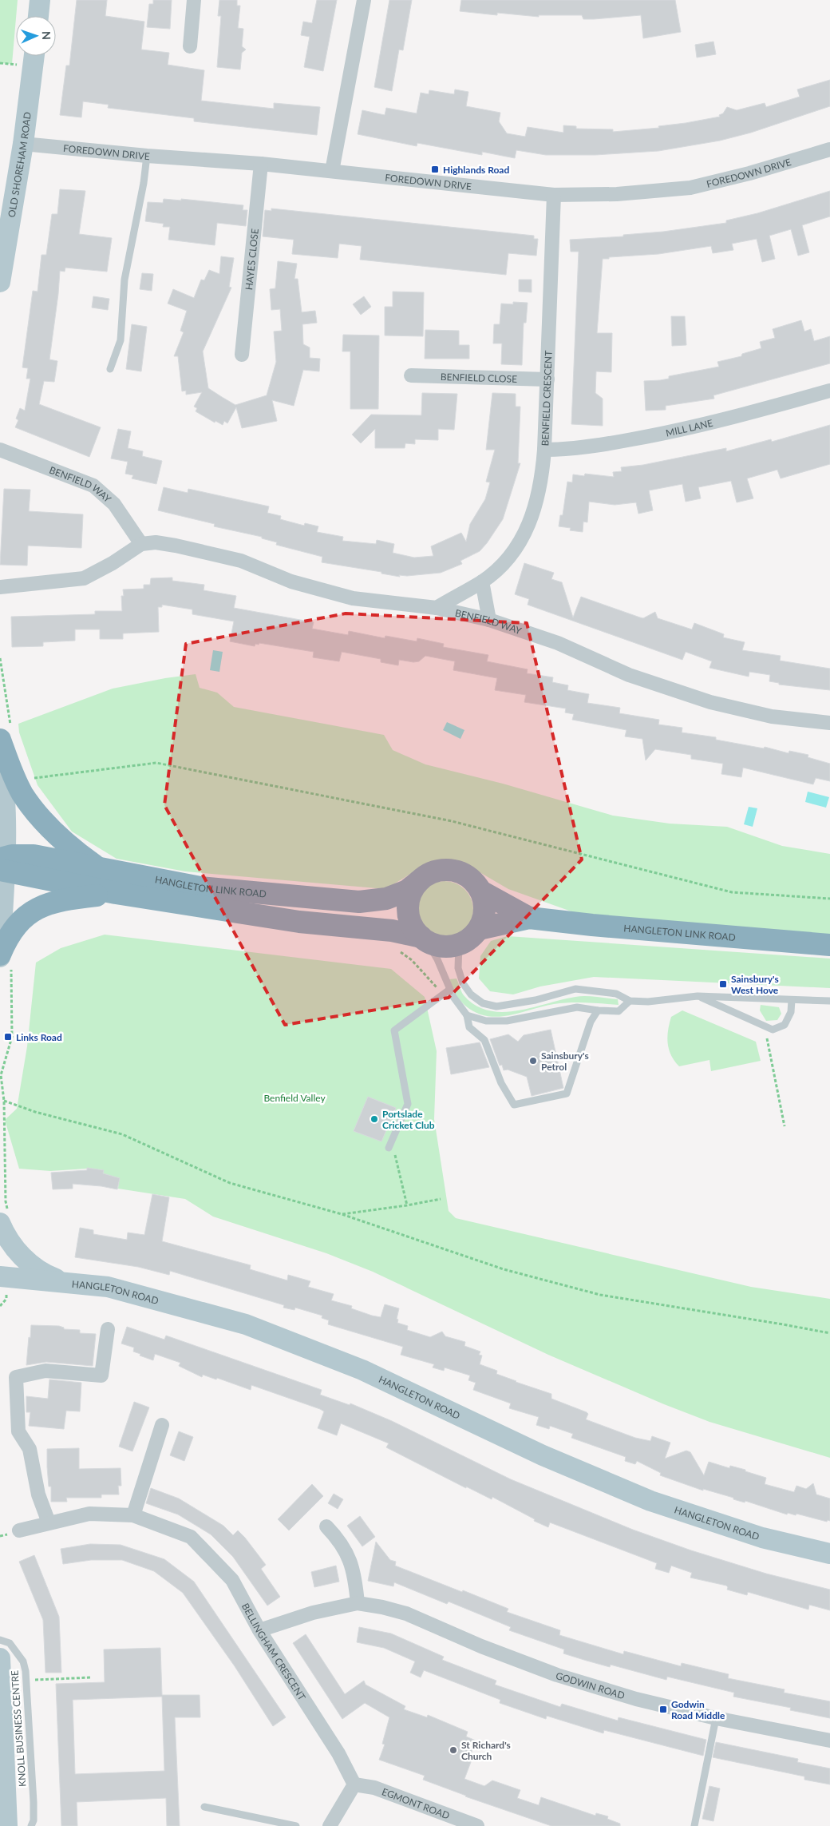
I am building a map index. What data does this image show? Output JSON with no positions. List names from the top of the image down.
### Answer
{
  "streets": {
    "highway": ["HANGLETON LINK ROAD"],
    "main road": ["OLD SHOREHAM ROAD", "HANGLETON ROAD"],
    "street": [
      "FOREDOWN DRIVE",
      "HAYES CLOSE",
      "BENFIELD CLOSE",
      "BENFIELD CRESCENT",
      "MILL LANE",
      "BENFIELD WAY",
      "BELLINGHAM CRESCENT",
      "GODWIN ROAD",
      "EGMONT ROAD"
    ],
    "lane": ["KNOLL BUSINESS CENTRE"]
  },
  "crossings": [
    ["FOREDOWN DRIVE", "OLD SHOREHAM ROAD"],
    ["FOREDOWN DRIVE", "HAYES CLOSE"],
    ["FOREDOWN DRIVE", "BENFIELD CRESCENT"],
    ["BENFIELD CLOSE", "BENFIELD CRESCENT"],
    ["BENFIELD CRESCENT", "MILL LANE"],
    ["BENFIELD CRESCENT", "BENFIELD WAY"],
    ["BELLINGHAM CRESCENT", "GODWIN ROAD"],
    ["BELLINGHAM CRESCENT", "EGMONT ROAD"]
  ],
  "parks": ["Benfield Valley"],
  "places": {
    "transit": [
      "Highlands Road",
      "Sainsbury's West Hove",
      "Links Road",
      "Godwin Road Middle"
    ],
    "other": ["Sainsbury's Petrol", "Portslade Cricket Club", "St Richard's Church"]
  },
  "north": "right"
}
